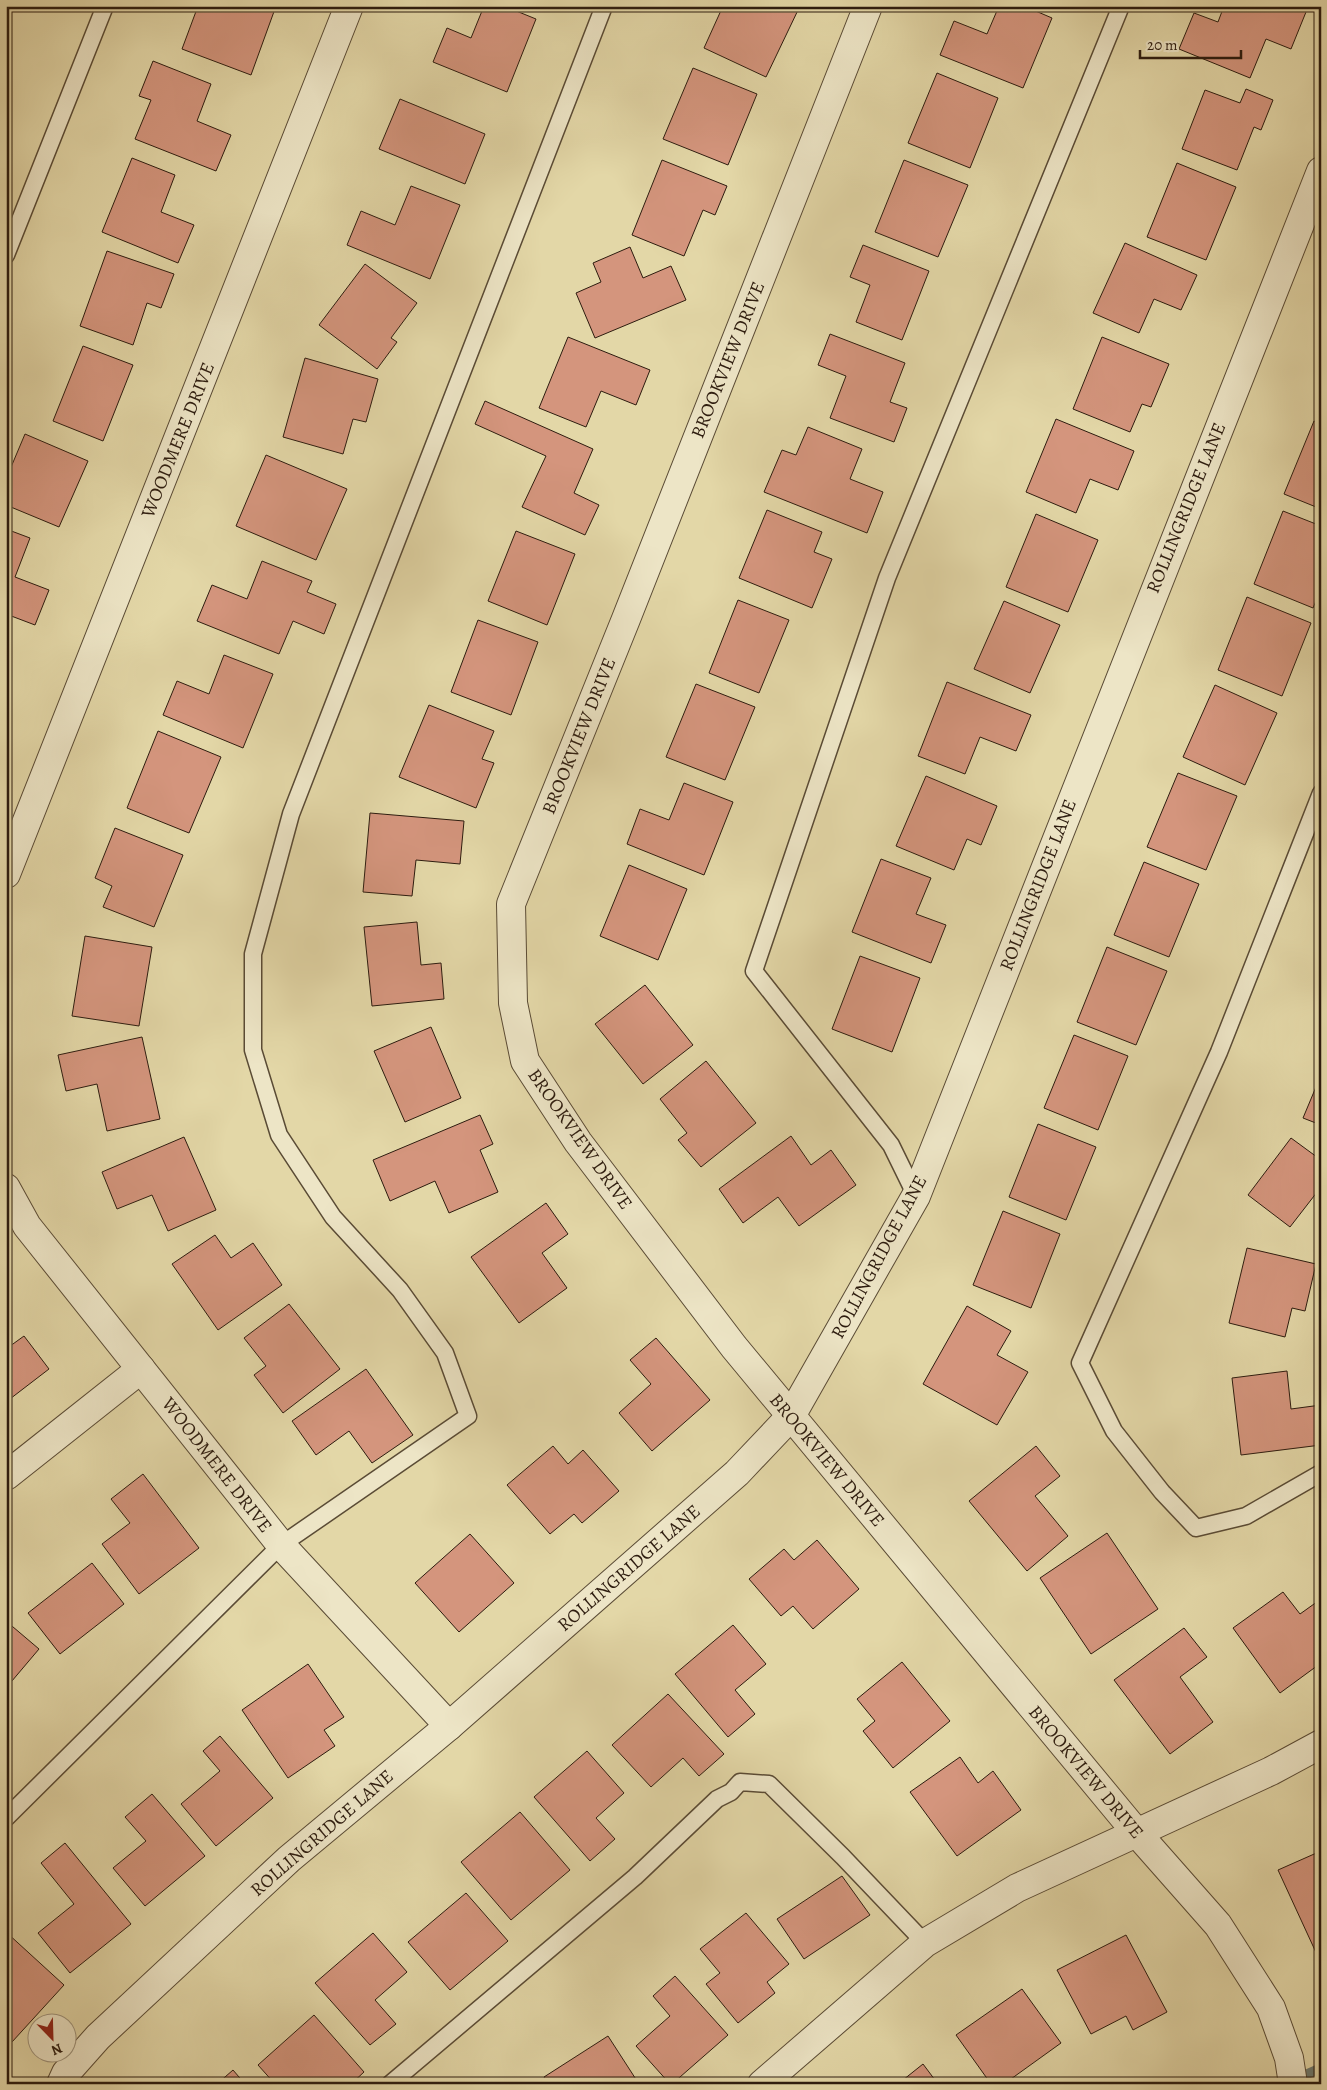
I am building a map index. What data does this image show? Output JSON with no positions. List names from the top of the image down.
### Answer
{
  "streets": {
    "street": ["BROOKVIEW DRIVE", "WOODMERE DRIVE", "ROLLINGRIDGE LANE"]
  },
  "crossings": [
    ["BROOKVIEW DRIVE", "ROLLINGRIDGE LANE"],
    ["WOODMERE DRIVE", "ROLLINGRIDGE LANE"]
  ],
  "scale_bar": "20 m",
  "north": "bottom right"
}
